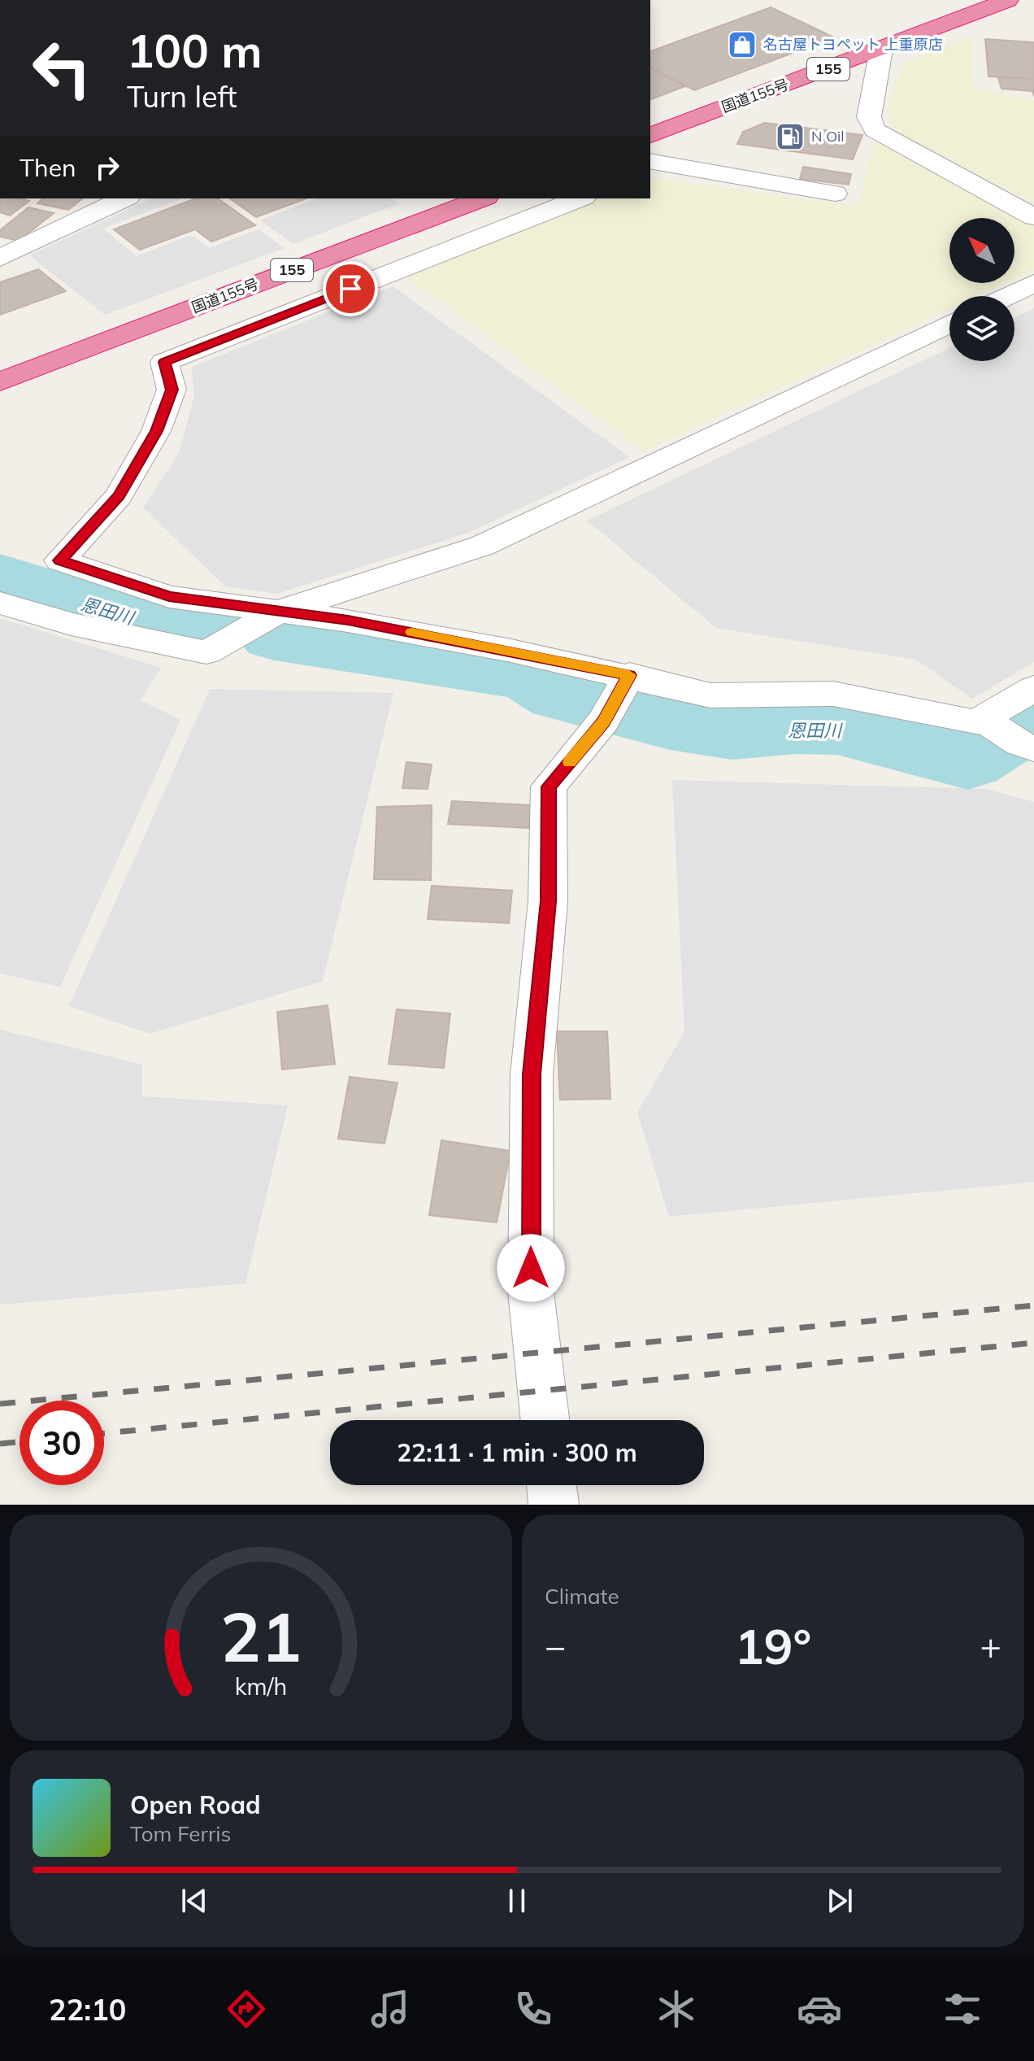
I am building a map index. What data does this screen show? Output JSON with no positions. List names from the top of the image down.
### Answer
{
  "streets": {
    "highway": ["155", "国道155号"]
  },
  "water": ["恩田川"],
  "places": {
    "shop": ["名古屋トヨペット 上重原店"],
    "fuel station": ["N Oil"]
  },
  "north": "top left",
  "page": {
    "turn": ["100 m", "Turn left"],
    "then": "Then",
    "limit": "30",
    "trip": "22:11 · 1 min · 300 m",
    "tile": "Climate",
    "heat": ["−", "19°", "+"],
    "song": ["Open Road", "Tom Ferris"],
    "tabs": "22:10",
    "gauge": ["21", "km/h"]
  }
}
